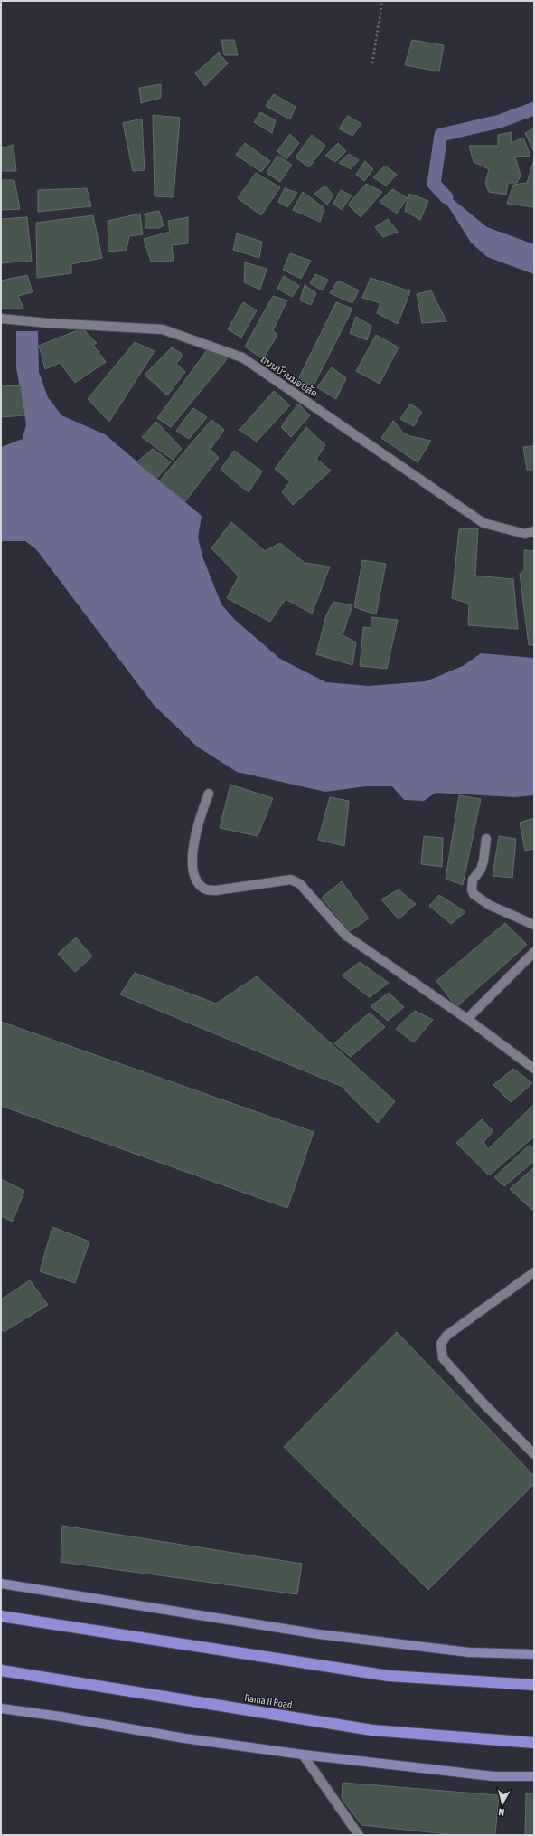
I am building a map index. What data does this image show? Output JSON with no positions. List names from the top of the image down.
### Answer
{
  "streets": {
    "highway": ["Rama II Road"],
    "street": ["ถนนบ้านมอบลัด"]
  },
  "north": "bottom"
}
